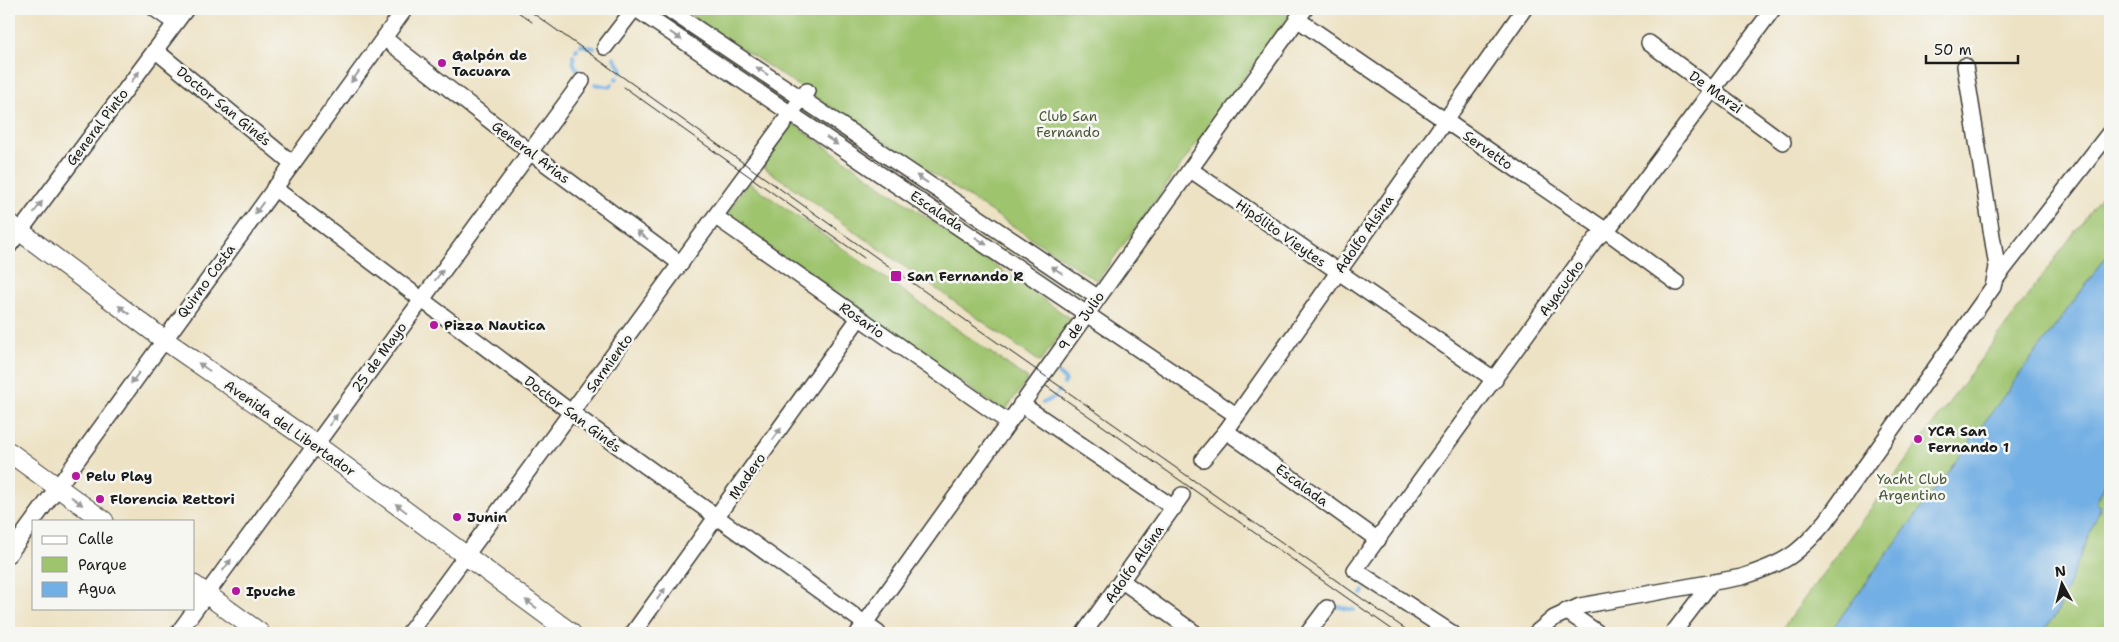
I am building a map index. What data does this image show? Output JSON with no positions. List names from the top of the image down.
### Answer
{
  "streets": {
    "main road": ["Avenida del Libertador"],
    "street": [
      "De Marzi",
      "Doctor San Ginés",
      "General Pinto",
      "Servetto",
      "General Arias",
      "Escalada",
      "Hipólito Vieytes",
      "Adolfo Alsina",
      "Quirno Costa",
      "Ayacucho",
      "Rosario",
      "9 de Julio",
      "25 de Mayo",
      "Sarmiento",
      "Madero"
    ]
  },
  "crossings": [
    ["De Marzi", "Ayacucho"],
    ["Doctor San Ginés", "General Pinto"],
    ["Doctor San Ginés", "Quirno Costa"],
    ["Doctor San Ginés", "9 de Julio"],
    ["Doctor San Ginés", "25 de Mayo"],
    ["Doctor San Ginés", "Sarmiento"],
    ["Doctor San Ginés", "Madero"],
    ["General Pinto", "Avenida del Libertador"],
    ["Servetto", "Adolfo Alsina"],
    ["Servetto", "Ayacucho"],
    ["Servetto", "9 de Julio"],
    ["General Arias", "Quirno Costa"],
    ["General Arias", "25 de Mayo"],
    ["General Arias", "Sarmiento"],
    ["Escalada", "Adolfo Alsina"],
    ["Escalada", "Ayacucho"],
    ["Escalada", "9 de Julio"],
    ["Escalada", "Sarmiento"],
    ["Hipólito Vieytes", "Adolfo Alsina"],
    ["Hipólito Vieytes", "Ayacucho"],
    ["Hipólito Vieytes", "9 de Julio"],
    ["Quirno Costa", "Avenida del Libertador"],
    ["Rosario", "9 de Julio"],
    ["Rosario", "Sarmiento"],
    ["Rosario", "Madero"],
    ["25 de Mayo", "Avenida del Libertador"],
    ["Sarmiento", "Avenida del Libertador"]
  ],
  "one_way": [
    "General Pinto",
    "General Arias",
    "Quirno Costa",
    "25 de Mayo",
    "Avenida del Libertador",
    "Madero"
  ],
  "parks": ["Club San Fernando", "Yacht Club Argentino"],
  "places": {
    "other": [
      "Galpón de Tacuara",
      "Pizza Nautica",
      "YCA San Fernando 1",
      "Pelu Play",
      "Florencia Rettori",
      "Junin",
      "Ipuche"
    ],
    "transit": ["San Fernando R"]
  },
  "legend": ["Calle", "Parque", "Agua"],
  "scale_bar": "50 m",
  "north": "top"
}
